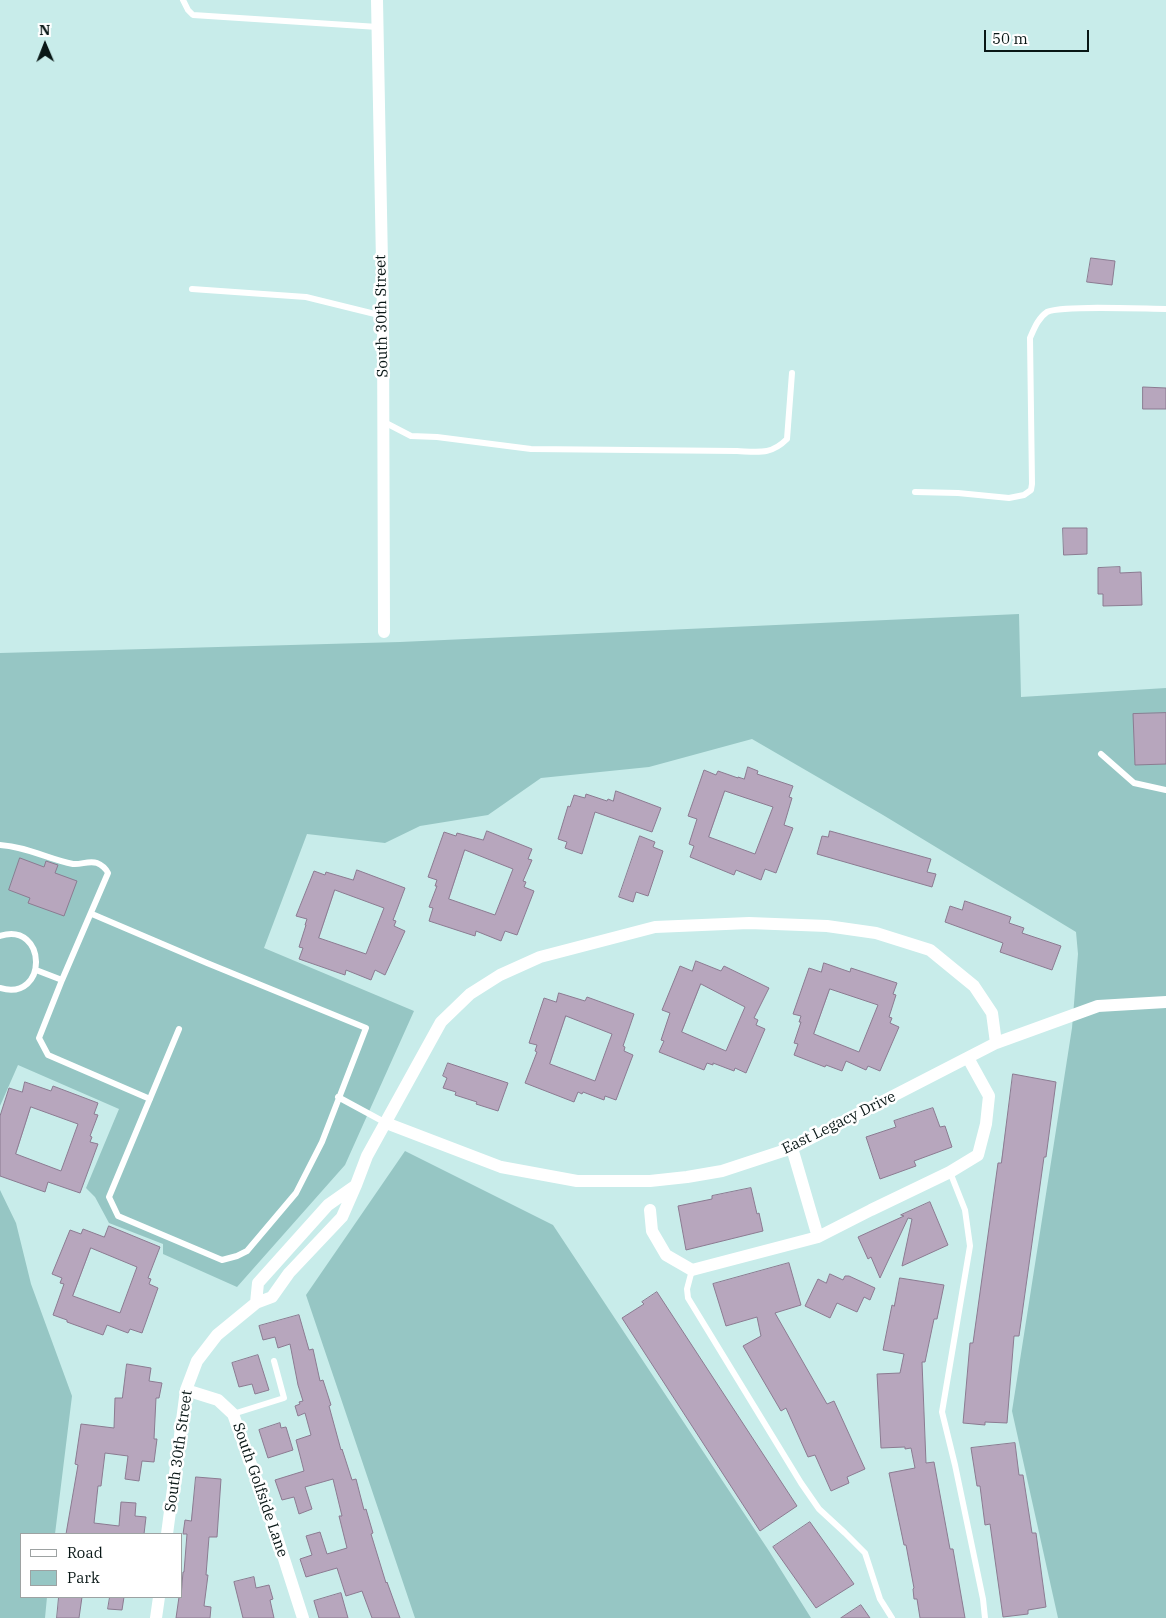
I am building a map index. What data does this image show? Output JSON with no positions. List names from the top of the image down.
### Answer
{
  "streets": {
    "street": ["South 30th Street", "East Legacy Drive", "South Golfside Lane"]
  },
  "crossings": [
    ["South 30th Street", "East Legacy Drive"],
    ["South 30th Street", "South Golfside Lane"]
  ],
  "legend": ["Road", "Park"],
  "scale_bar": "50 m",
  "north": "top"
}
